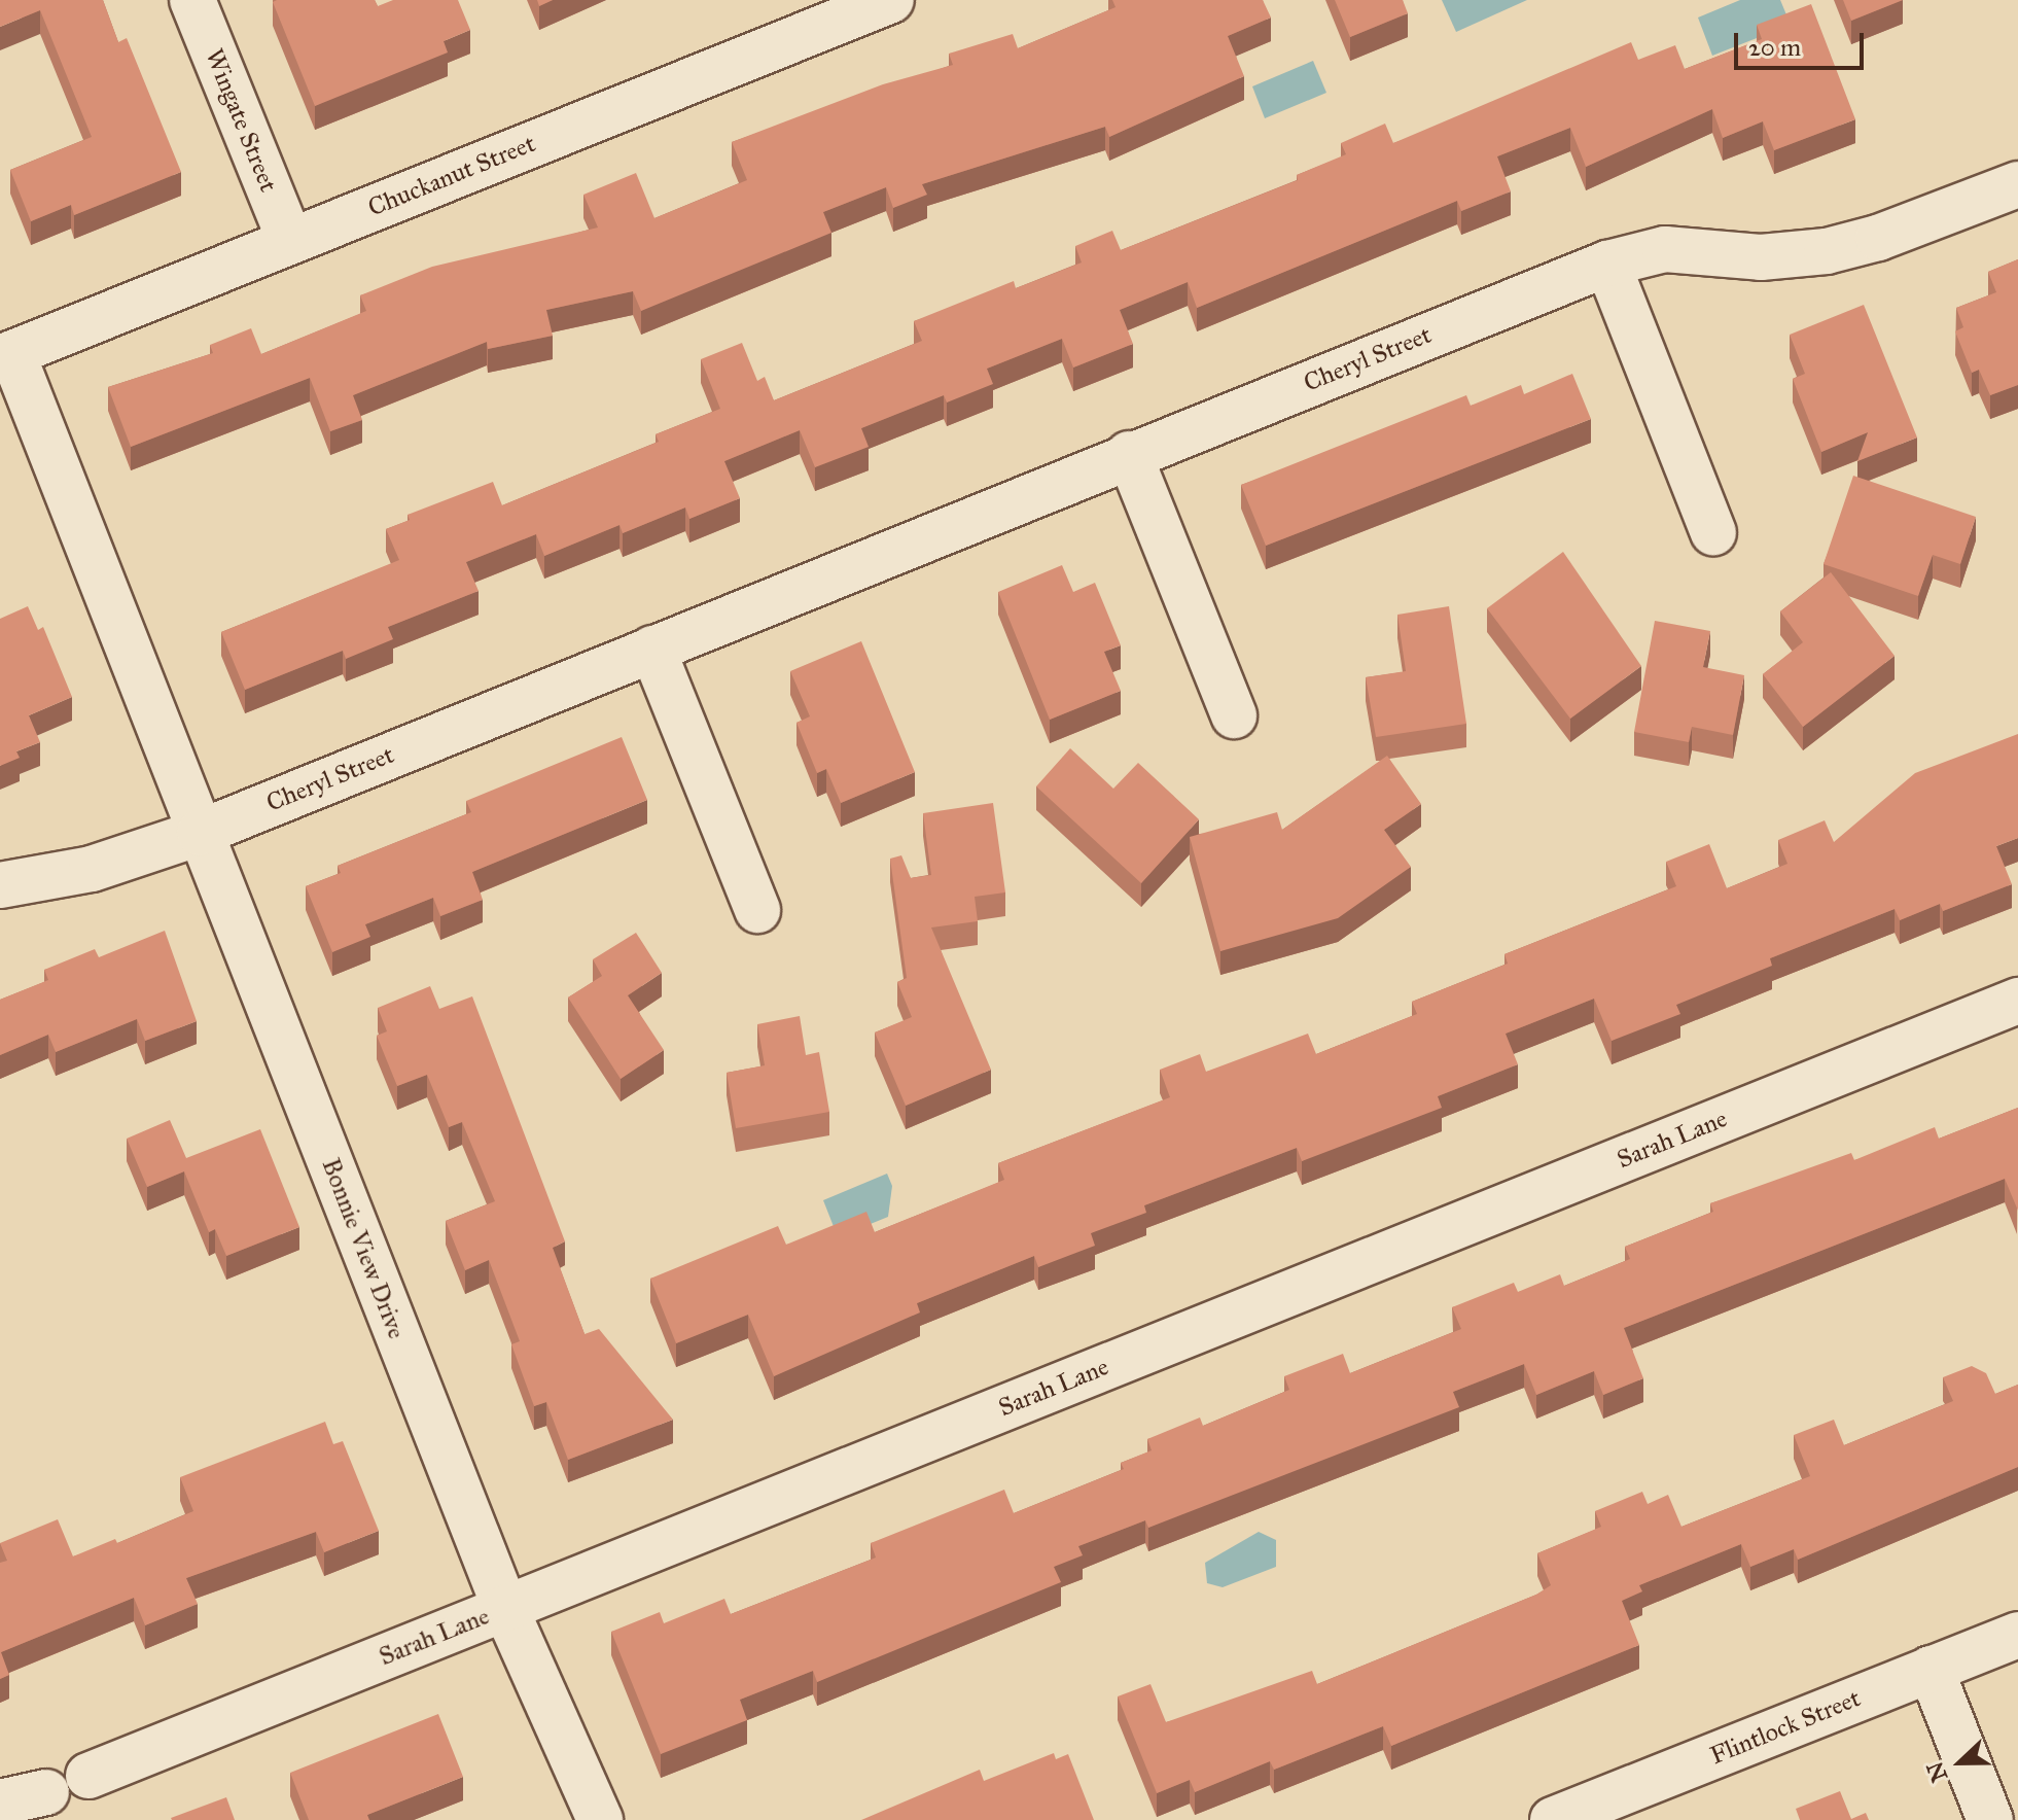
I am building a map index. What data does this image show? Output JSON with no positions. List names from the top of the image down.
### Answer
{
  "streets": {
    "street": [
      "Wingate Street",
      "Chuckanut Street",
      "Cheryl Street",
      "Sarah Lane",
      "Bonnie View Drive",
      "Flintlock Street"
    ]
  },
  "crossings": [
    ["Wingate Street", "Chuckanut Street"],
    ["Chuckanut Street", "Bonnie View Drive"],
    ["Cheryl Street", "Bonnie View Drive"],
    ["Sarah Lane", "Bonnie View Drive"]
  ],
  "scale_bar": "20 m",
  "north": "left"
}
